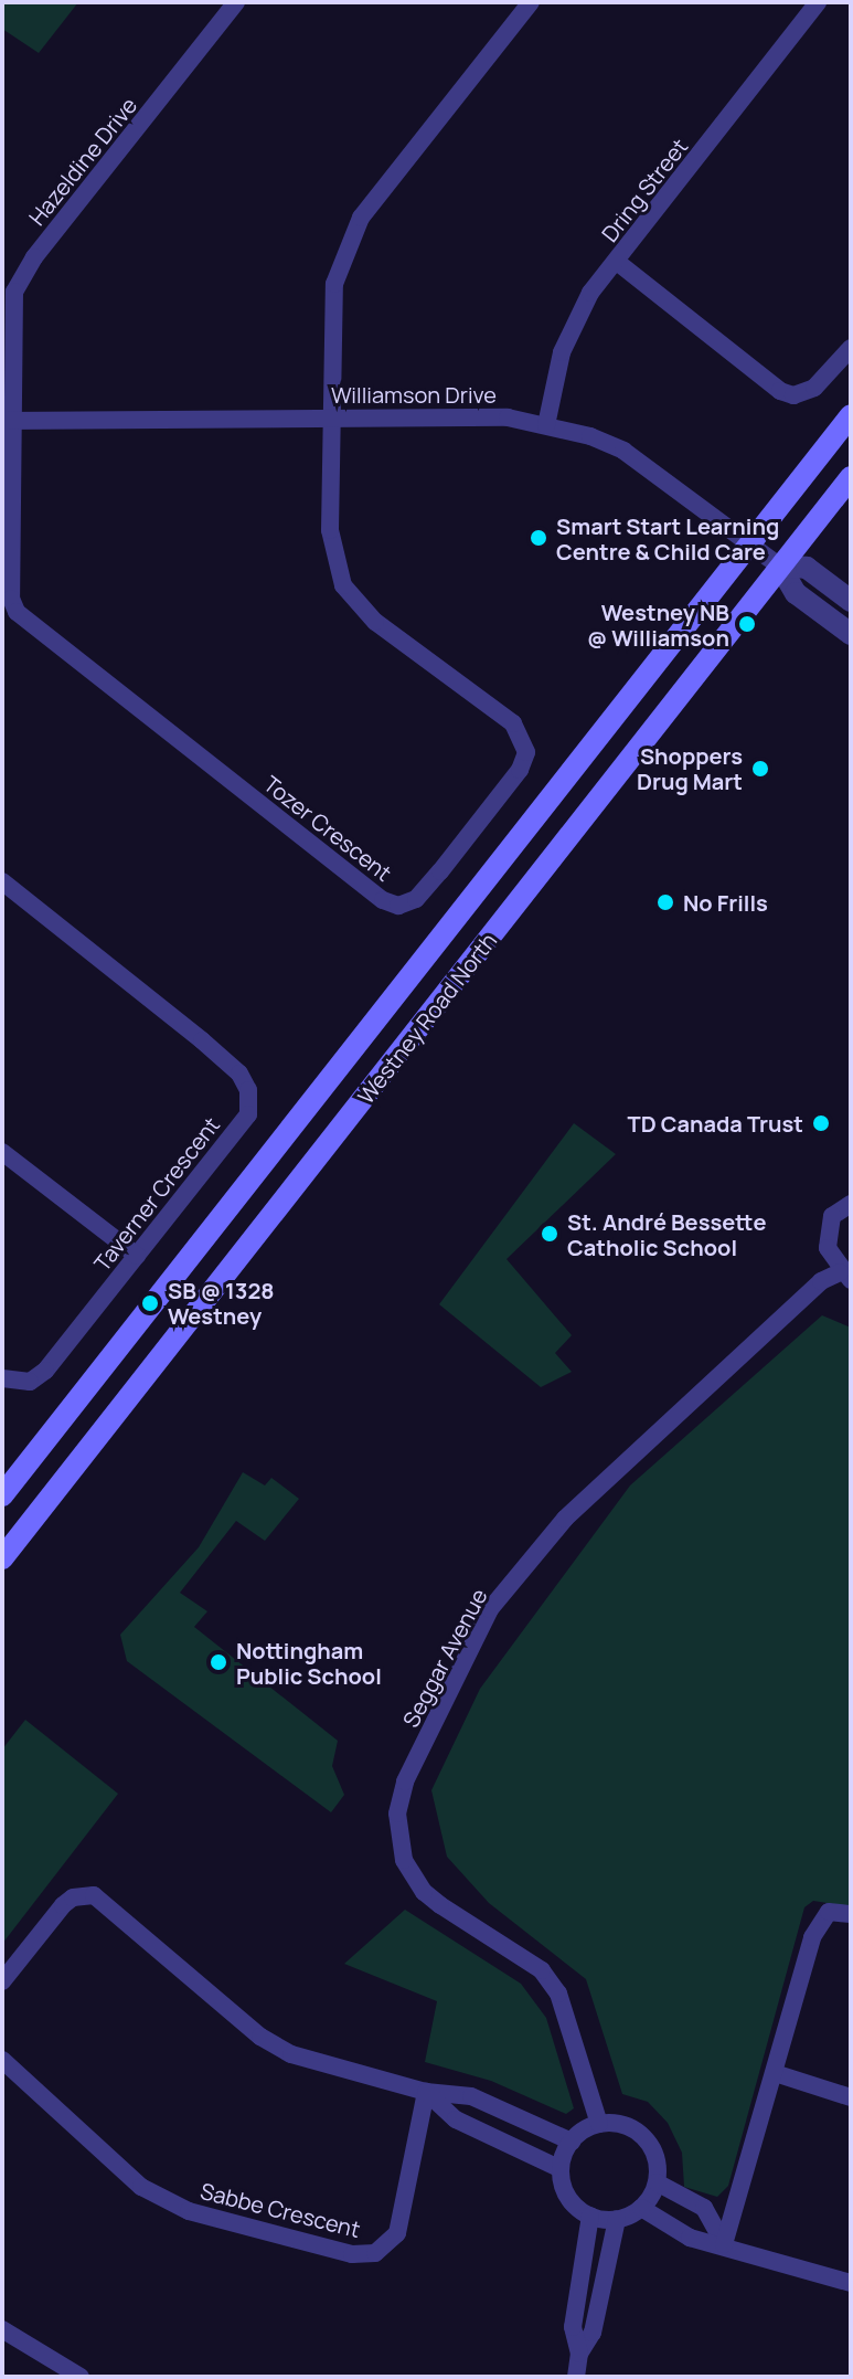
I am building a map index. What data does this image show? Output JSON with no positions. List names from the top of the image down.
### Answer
{
  "streets": {
    "main road": ["Westney Road North"],
    "street": [
      "Hazeldine Drive",
      "Dring Street",
      "Williamson Drive",
      "Tozer Crescent",
      "Taverner Crescent",
      "Seggar Avenue",
      "Sabbe Crescent"
    ]
  },
  "crossings": [
    ["Hazeldine Drive", "Williamson Drive"],
    ["Hazeldine Drive", "Tozer Crescent"],
    ["Dring Street", "Williamson Drive"],
    ["Williamson Drive", "Tozer Crescent"],
    ["Williamson Drive", "Westney Road North"]
  ],
  "places": [
    "Smart Start Learning Centre & Child Care",
    "Westney NB @ Williamson",
    "Shoppers Drug Mart",
    "No Frills",
    "TD Canada Trust",
    "St. André Bessette Catholic School",
    "SB @ 1328 Westney",
    "Nottingham Public School"
  ]
}
